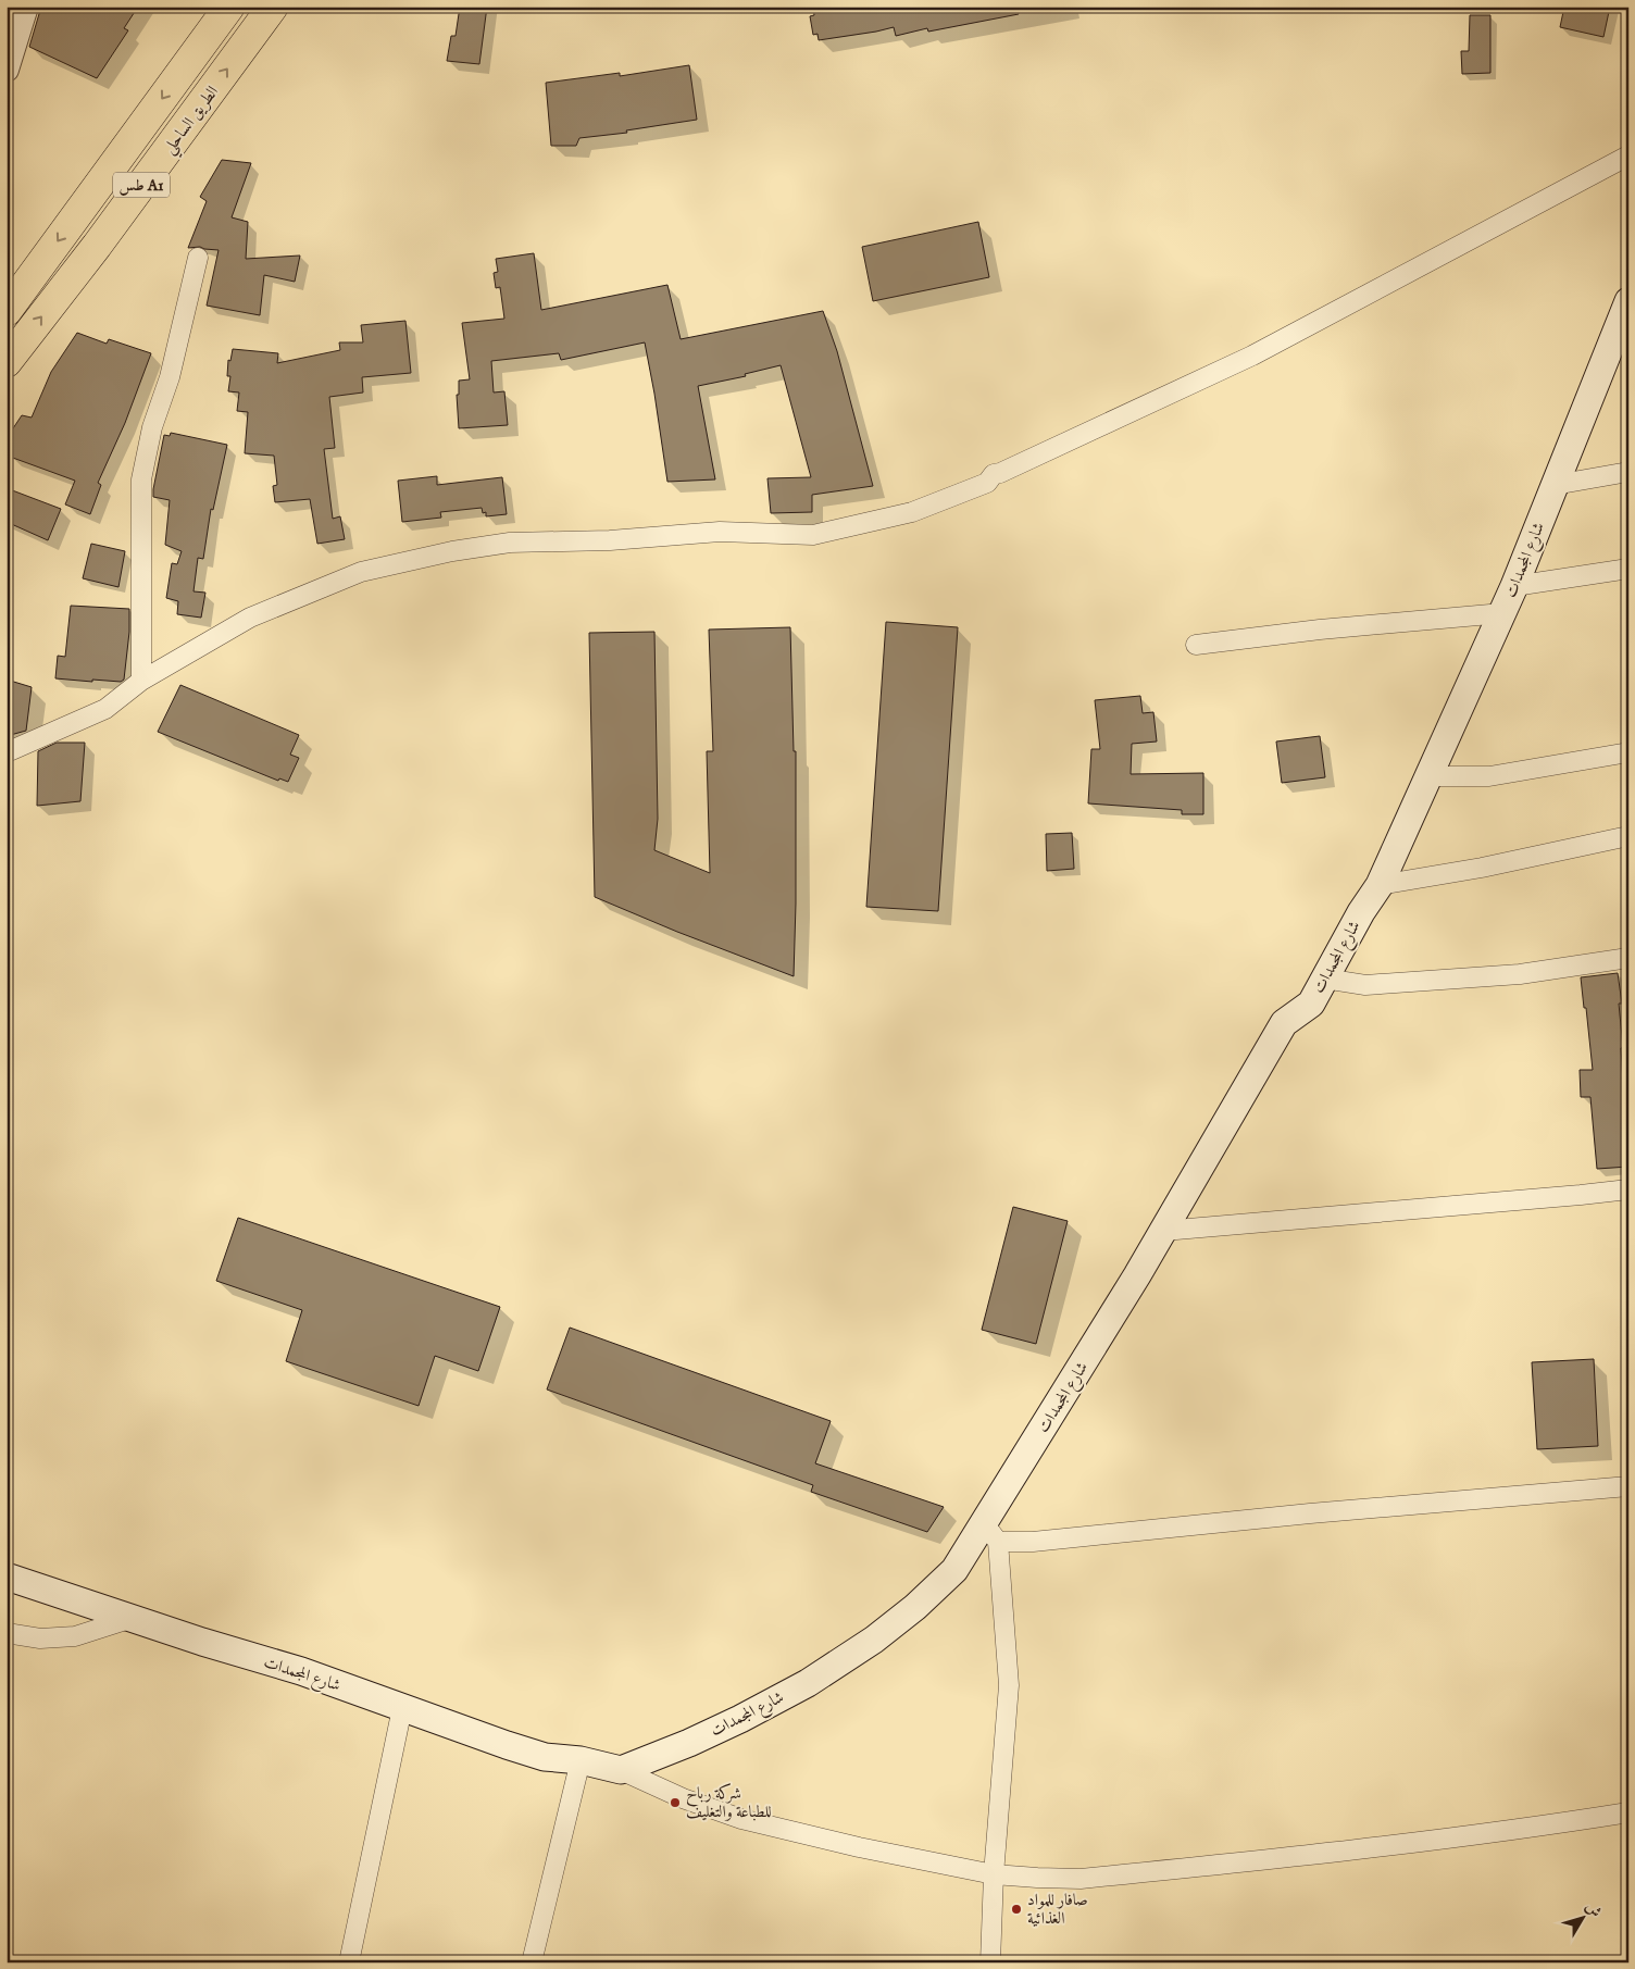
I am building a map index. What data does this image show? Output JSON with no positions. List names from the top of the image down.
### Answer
{
  "streets": {
    "highway": ["الطريق الساحلي", "طس A1"],
    "main road": ["شارع المجمدات"]
  },
  "places": ["شركة رباح للطباعة والتغليف", "صافار للمواد الغذائية"],
  "north": "top right"
}
